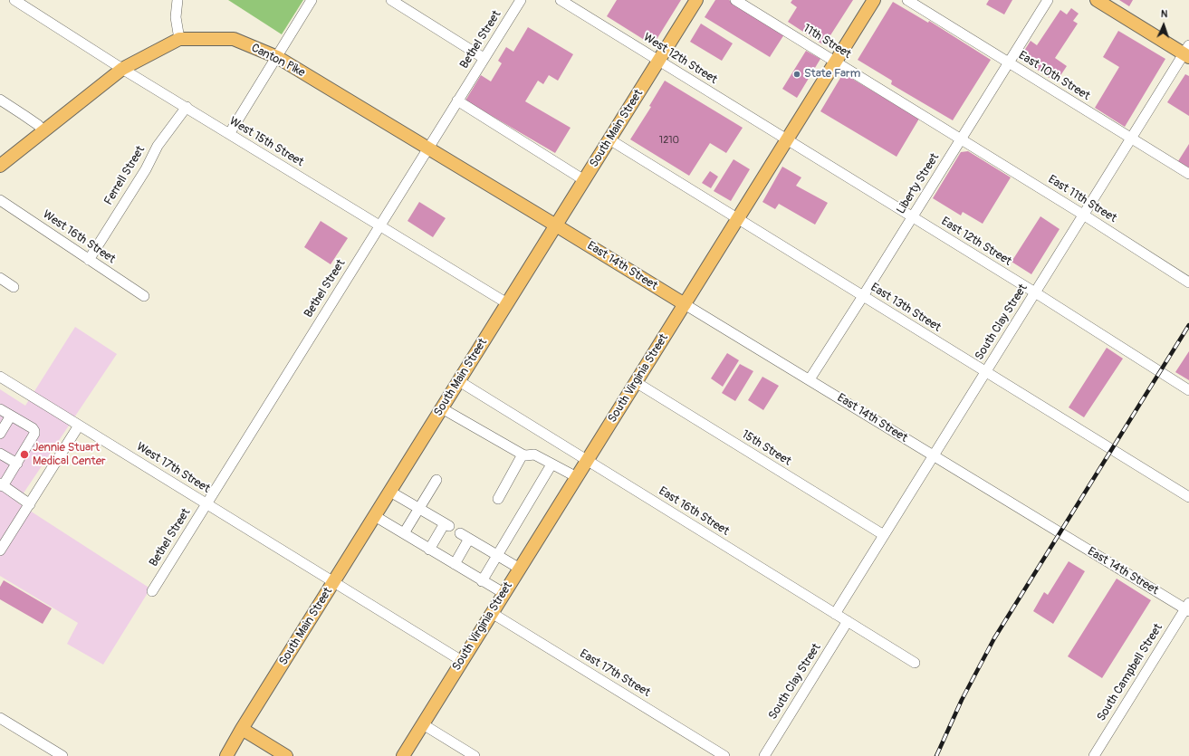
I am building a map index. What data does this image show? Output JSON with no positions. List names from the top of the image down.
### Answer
{
  "streets": {
    "main road": [
      "Canton Pike",
      "South Main Street",
      "East 14th Street",
      "South Virginia Street"
    ],
    "street": [
      "Bethel Street",
      "11th Street",
      "West 12th Street",
      "East 10th Street",
      "West 15th Street",
      "Ferrell Street",
      "Liberty Street",
      "East 11th Street",
      "West 16th Street",
      "East 12th Street",
      "East 13th Street",
      "South Clay Street",
      "15th Street",
      "West 17th Street",
      "East 16th Street",
      "South Campbell Street",
      "East 17th Street"
    ]
  },
  "crossings": [
    ["Bethel Street", "Canton Pike"],
    ["Bethel Street", "West 15th Street"],
    ["Bethel Street", "West 17th Street"],
    ["11th Street", "Liberty Street"],
    ["11th Street", "East 11th Street"],
    ["11th Street", "South Virginia Street"],
    ["West 12th Street", "South Main Street"],
    ["West 12th Street", "East 12th Street"],
    ["West 12th Street", "South Virginia Street"],
    ["Canton Pike", "South Main Street"],
    ["Canton Pike", "West 15th Street"],
    ["Canton Pike", "East 14th Street"],
    ["East 10th Street", "Liberty Street"],
    ["East 10th Street", "South Clay Street"],
    ["South Main Street", "West 15th Street"],
    ["South Main Street", "East 14th Street"],
    ["South Main Street", "East 13th Street"],
    ["South Main Street", "West 17th Street"],
    ["South Main Street", "East 16th Street"],
    ["West 15th Street", "Ferrell Street"],
    ["Ferrell Street", "West 16th Street"],
    ["Liberty Street", "East 11th Street"],
    ["Liberty Street", "East 12th Street"],
    ["Liberty Street", "East 14th Street"],
    ["Liberty Street", "East 13th Street"],
    ["East 11th Street", "South Clay Street"],
    ["East 12th Street", "South Clay Street"],
    ["East 12th Street", "South Virginia Street"],
    ["East 14th Street", "South Clay Street"],
    ["East 14th Street", "South Virginia Street"],
    ["East 14th Street", "South Campbell Street"],
    ["East 13th Street", "South Clay Street"],
    ["East 13th Street", "South Virginia Street"],
    ["South Clay Street", "15th Street"],
    ["South Clay Street", "East 16th Street"],
    ["South Virginia Street", "15th Street"],
    ["South Virginia Street", "East 16th Street"],
    ["South Virginia Street", "East 17th Street"]
  ],
  "places": ["State Farm", "Jennie Stuart Medical Center"],
  "house_numbers": ["1210"],
  "north": "top"
}
